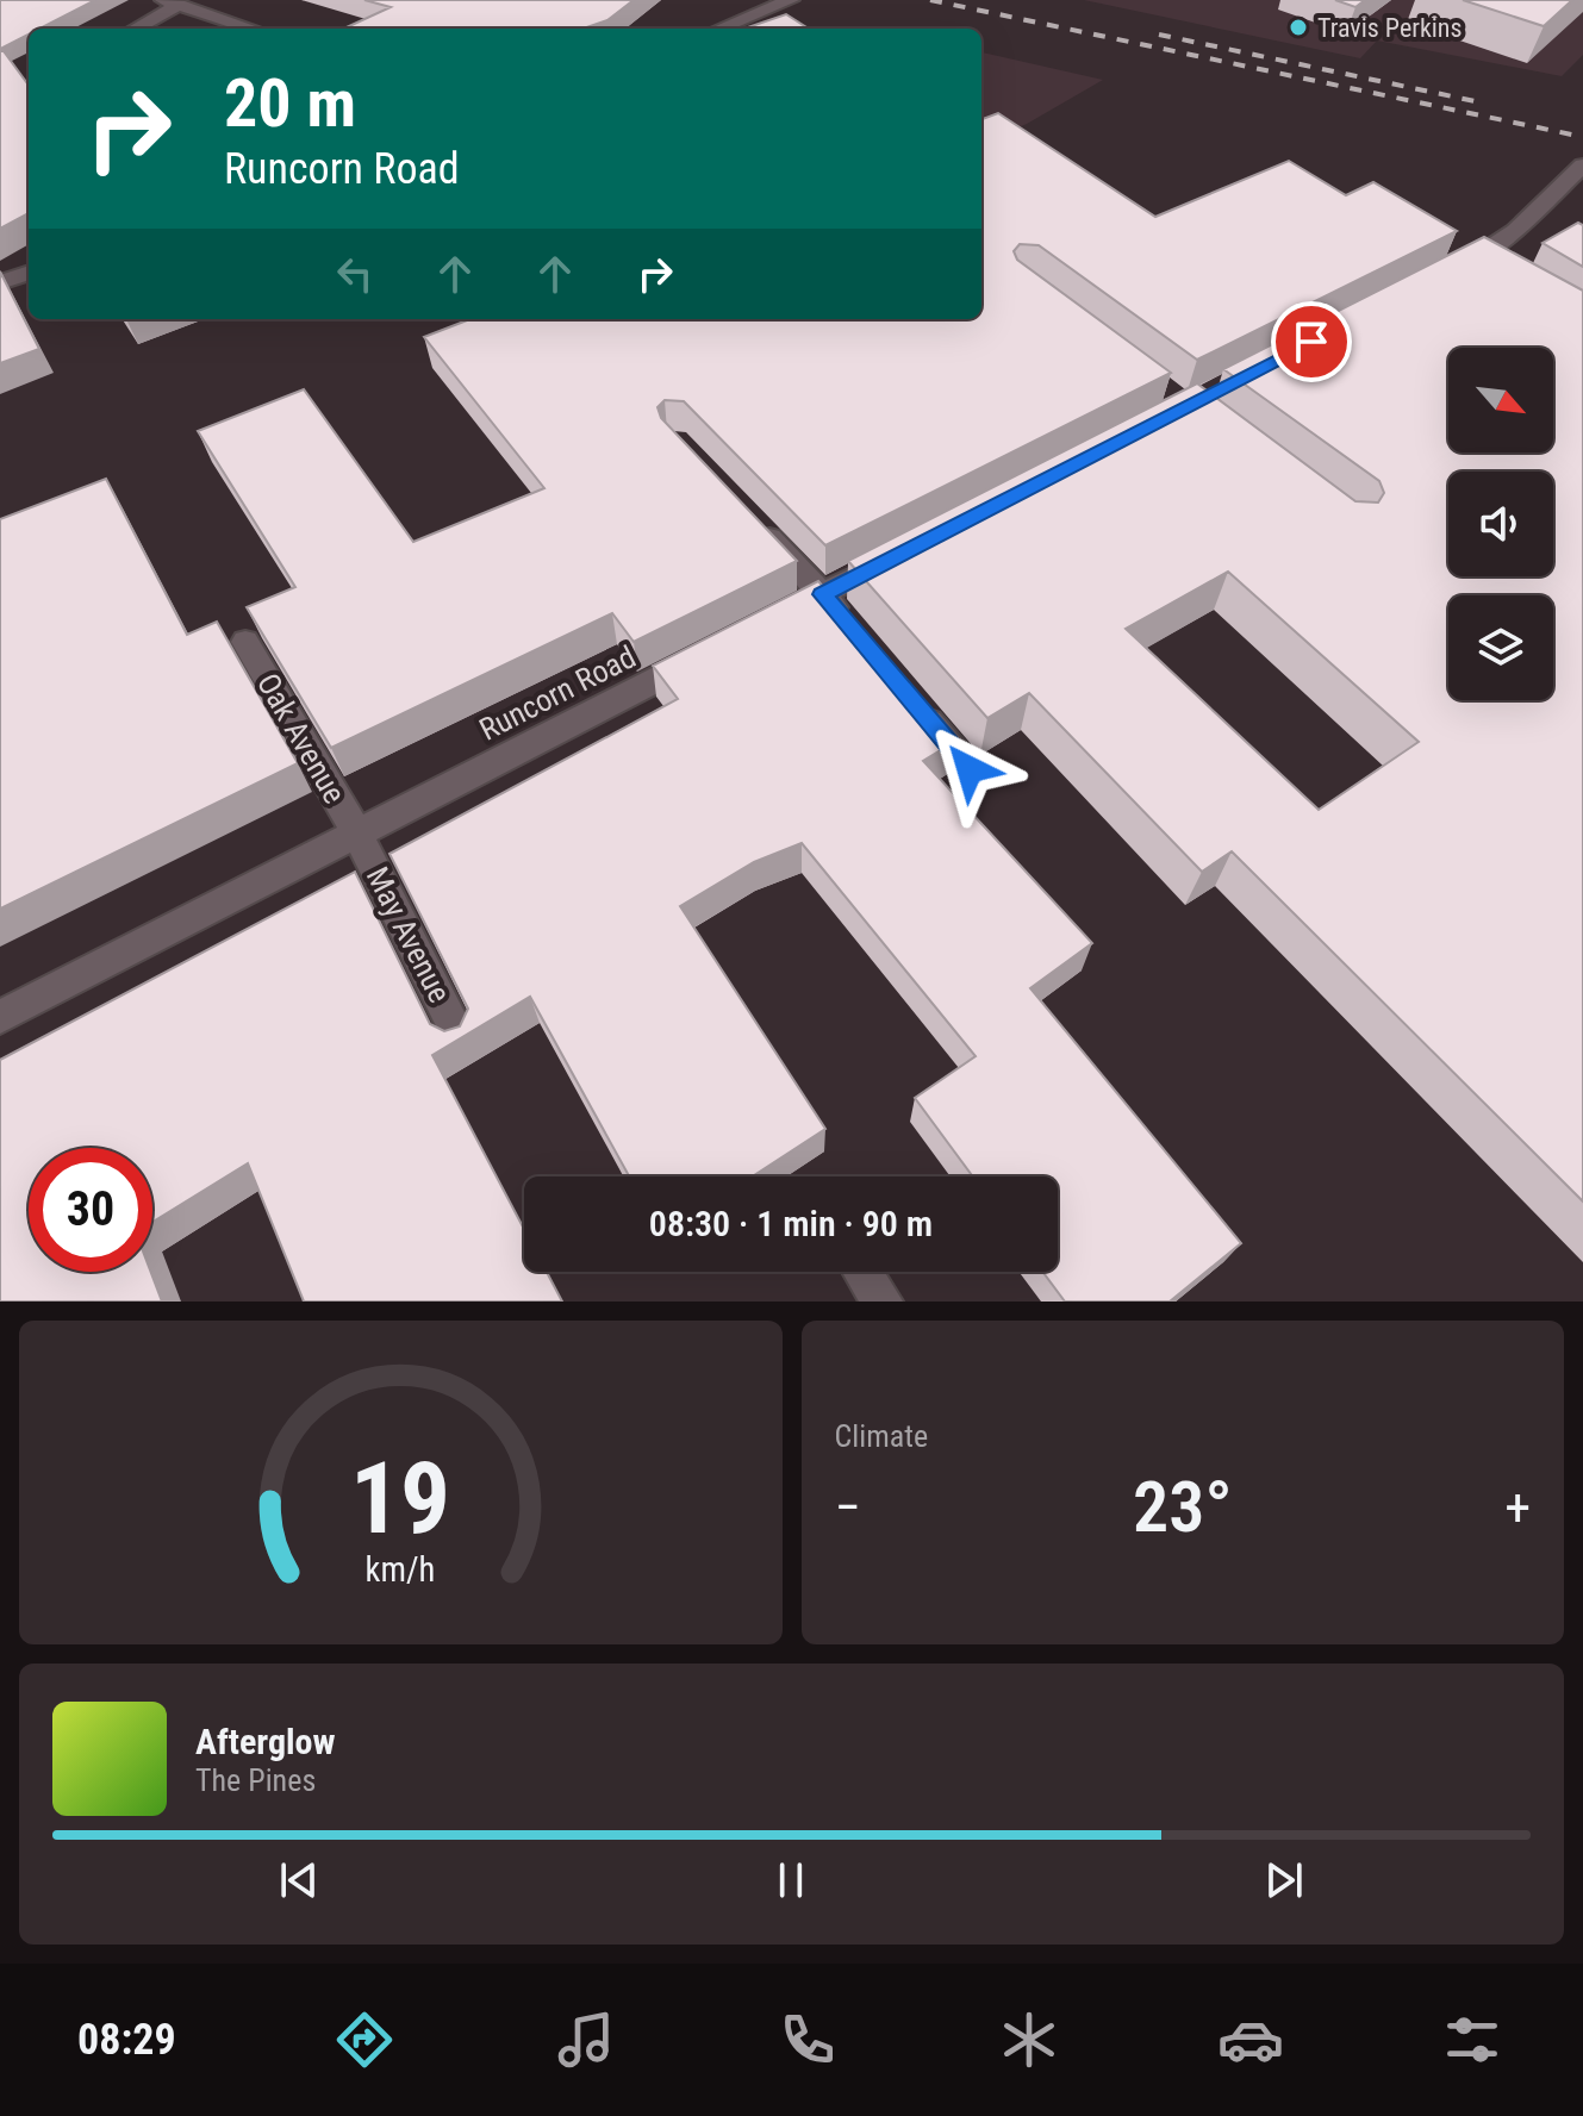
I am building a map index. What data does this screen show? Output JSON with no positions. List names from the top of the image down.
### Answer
{
  "streets": {
    "street": ["Runcorn Road", "Oak Avenue", "May Avenue"]
  },
  "crossings": [
    ["Runcorn Road", "Oak Avenue"],
    ["Runcorn Road", "May Avenue"],
    ["Oak Avenue", "May Avenue"]
  ],
  "places": ["Travis Perkins"],
  "north": "bottom right",
  "page": {
    "turn": ["20 m", "Runcorn Road"],
    "limit": "30",
    "trip": "08:30 · 1 min · 90 m",
    "tile": "Climate",
    "heat": ["−", "23°", "+"],
    "song": ["Afterglow", "The Pines"],
    "tabs": "08:29",
    "gauge": ["19", "km/h"]
  }
}
